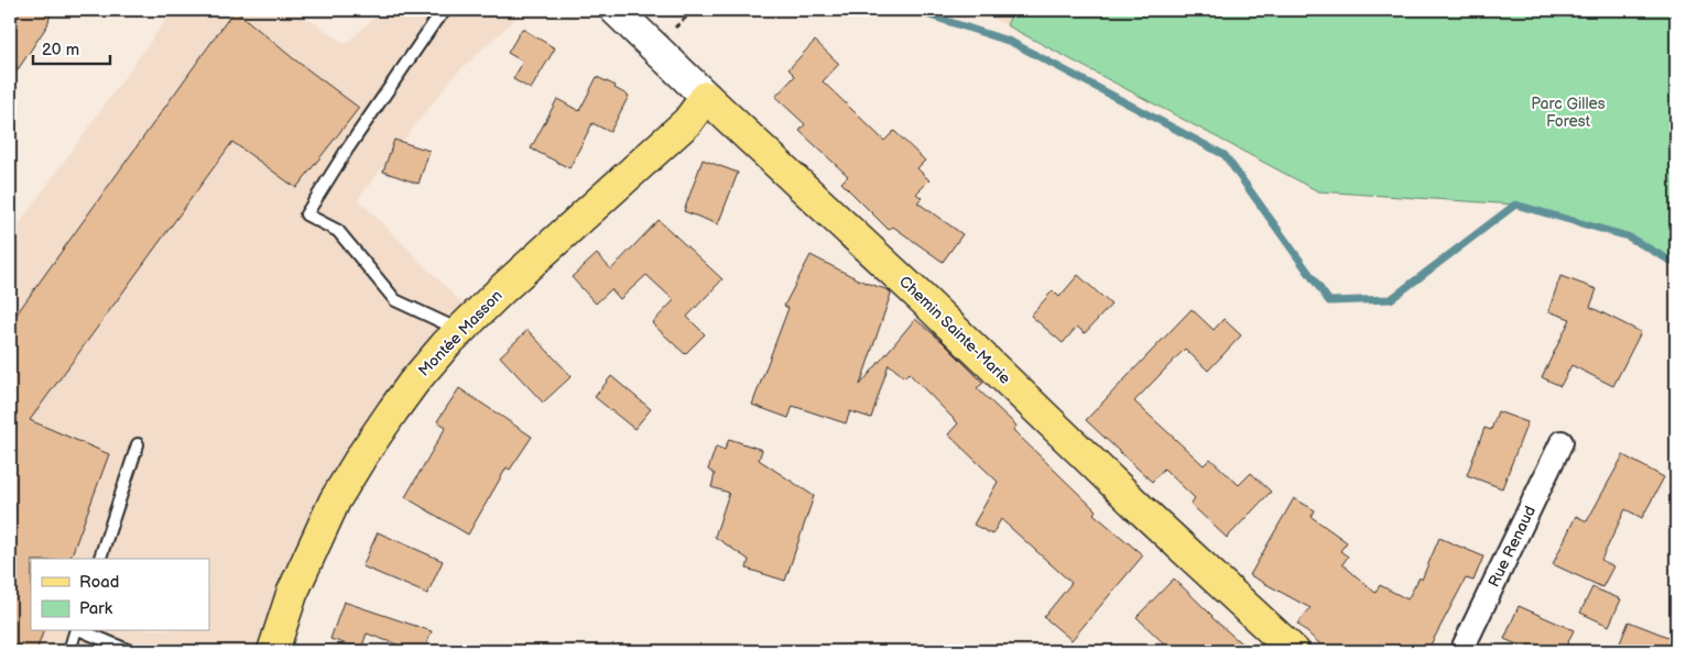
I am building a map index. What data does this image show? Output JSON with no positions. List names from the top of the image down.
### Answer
{
  "streets": {
    "main road": ["Chemin Sainte-Marie", "Montée Masson"],
    "street": ["Rue Renaud"]
  },
  "crossings": [
    ["Chemin Sainte-Marie", "Montée Masson"]
  ],
  "parks": ["Parc Gilles Forest"],
  "legend": ["Road", "Park"],
  "scale_bar": "20 m"
}
